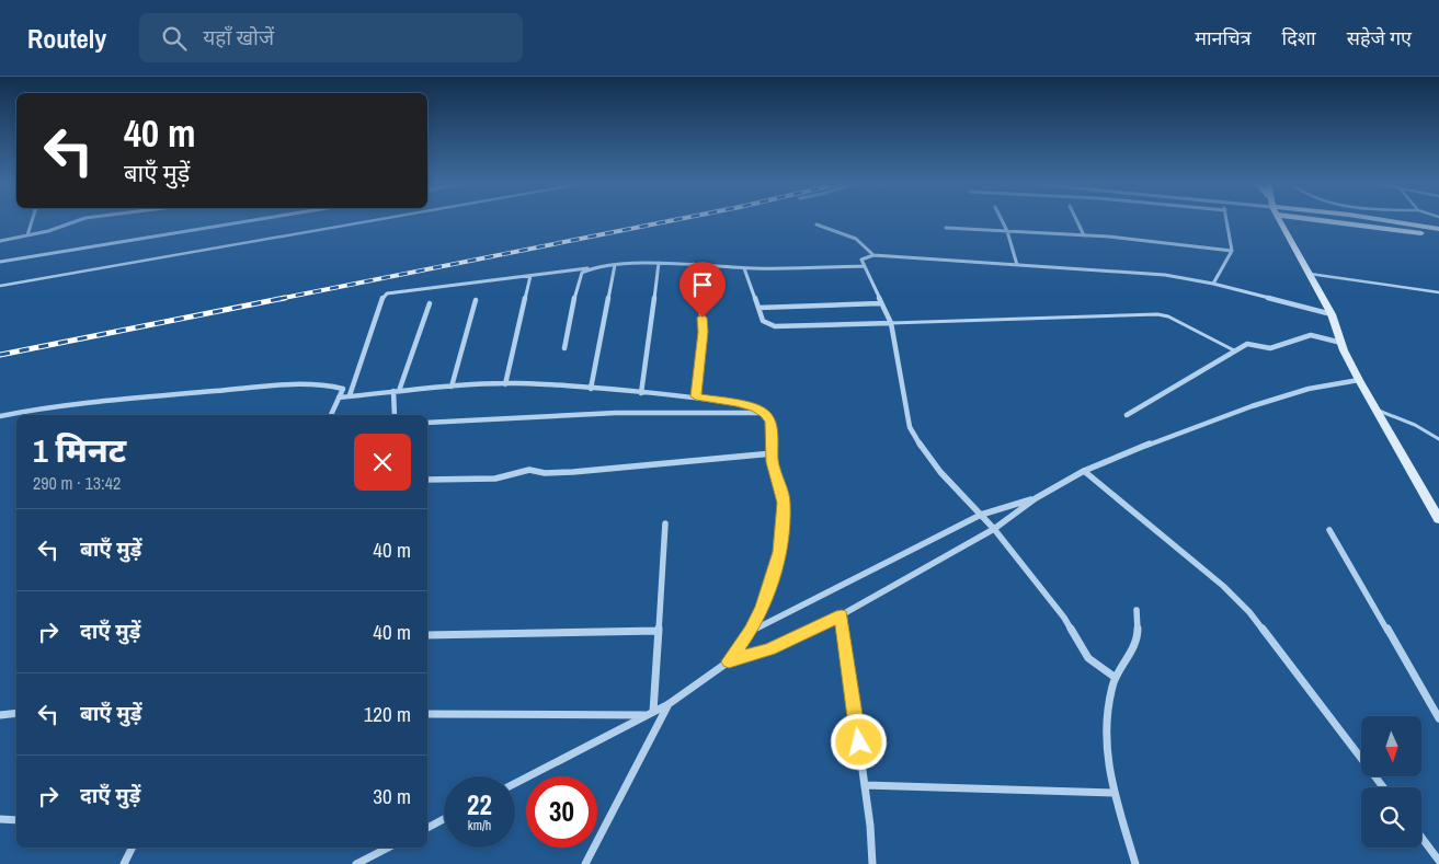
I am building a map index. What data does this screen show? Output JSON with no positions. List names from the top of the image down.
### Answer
{
  "north": "bottom",
  "page": {
    "header": "Routely",
    "search": "यहाँ खोजें",
    "nav": ["मानचित्र", "दिशा", "सहेजे गए"],
    "turn": ["40 m", "बाएँ मुड़ें"],
    "heading": ["1 मिनट", "290 m · 13:42"],
    "list": [
      {
        "name": "बाएँ मुड़ें",
        "value": "40 m"
      },
      {
        "name": "दाएँ मुड़ें",
        "value": "40 m"
      },
      {
        "name": "बाएँ मुड़ें",
        "value": "120 m"
      },
      {
        "name": "दाएँ मुड़ें",
        "value": "30 m"
      }
    ],
    "speed": "22 km/h",
    "limit": "30"
  }
}
